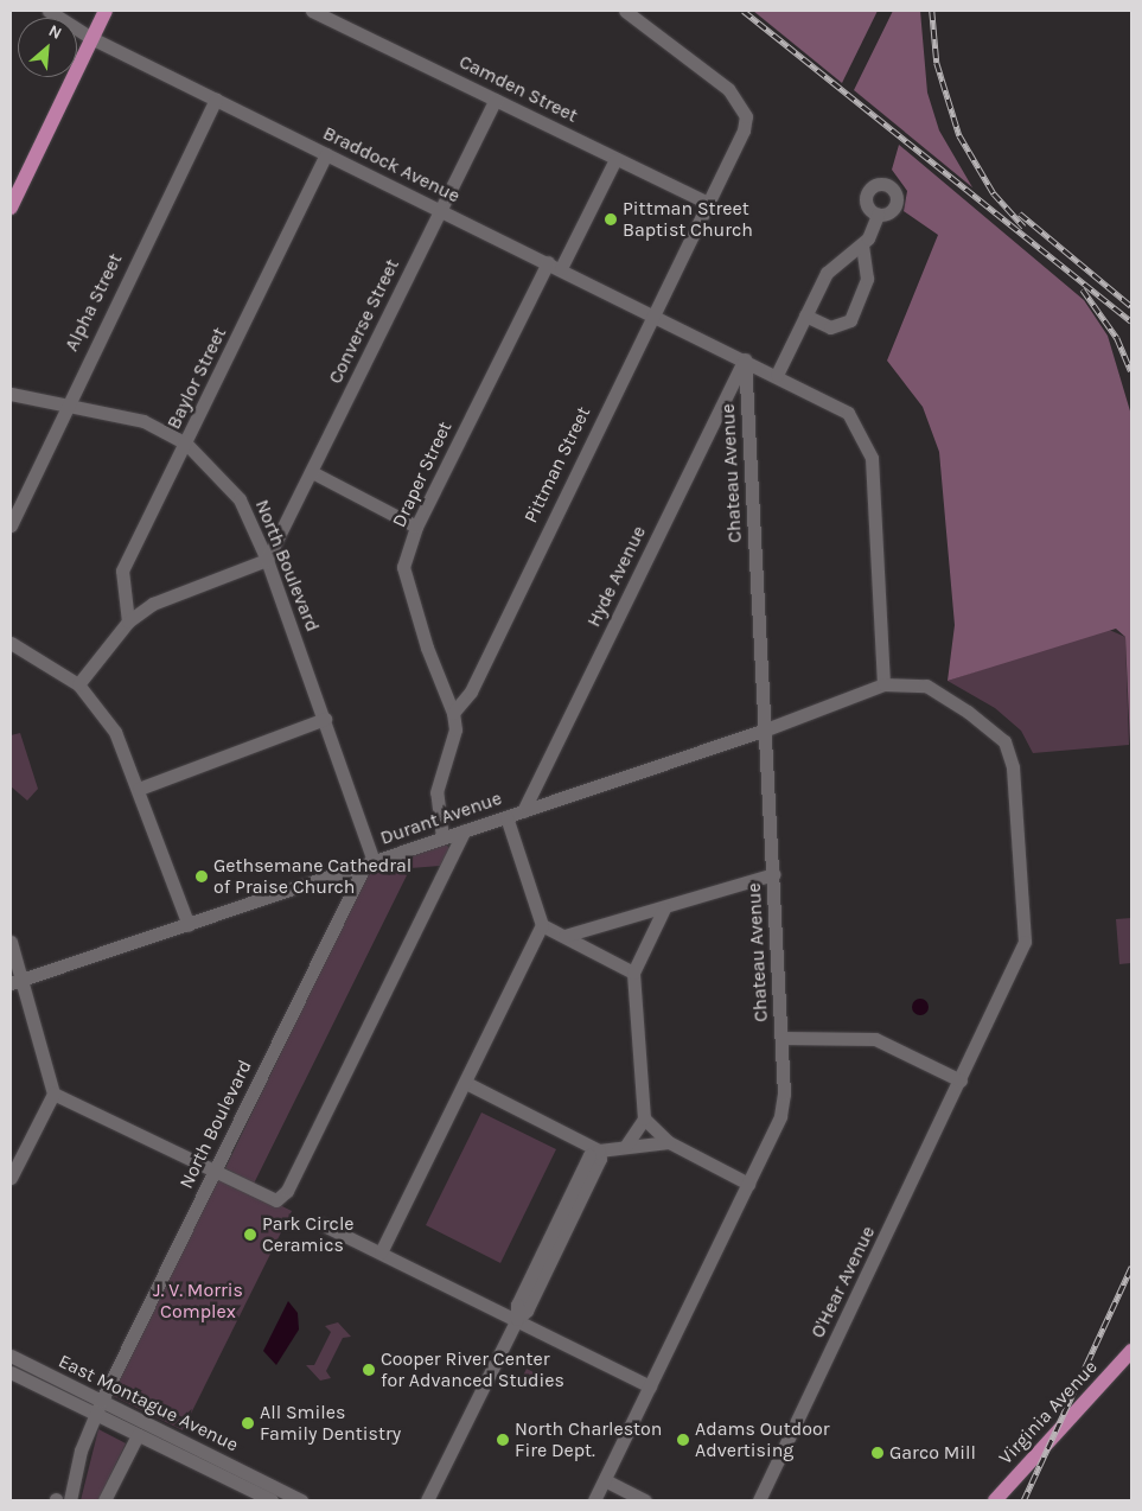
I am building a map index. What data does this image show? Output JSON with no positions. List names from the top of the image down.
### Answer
{
  "streets": {
    "main road": ["Virginia Avenue"],
    "street": [
      "Camden Street",
      "Braddock Avenue",
      "Alpha Street",
      "Converse Street",
      "Baylor Street",
      "Pittman Street",
      "Chateau Avenue",
      "Draper Street",
      "North Boulevard",
      "Hyde Avenue",
      "Durant Avenue",
      "O'Hear Avenue",
      "East Montague Avenue"
    ]
  },
  "crossings": [
    ["Camden Street", "Converse Street"],
    ["Camden Street", "Pittman Street"],
    ["Braddock Avenue", "Alpha Street"],
    ["Braddock Avenue", "Converse Street"],
    ["Braddock Avenue", "Baylor Street"],
    ["Braddock Avenue", "Pittman Street"],
    ["Braddock Avenue", "Chateau Avenue"],
    ["Braddock Avenue", "Draper Street"],
    ["Braddock Avenue", "Hyde Avenue"],
    ["Braddock Avenue", "Durant Avenue"],
    ["Braddock Avenue", "O'Hear Avenue"],
    ["Alpha Street", "North Boulevard"],
    ["Converse Street", "North Boulevard"],
    ["Baylor Street", "North Boulevard"],
    ["Pittman Street", "Draper Street"],
    ["Chateau Avenue", "Hyde Avenue"],
    ["Chateau Avenue", "Durant Avenue"],
    ["North Boulevard", "Durant Avenue"],
    ["North Boulevard", "East Montague Avenue"],
    ["Hyde Avenue", "Durant Avenue"],
    ["Durant Avenue", "O'Hear Avenue"]
  ],
  "parks": ["J. V. Morris Complex"],
  "places": [
    "Pittman Street Baptist Church",
    "Gethsemane Cathedral of Praise Church",
    "Park Circle Ceramics",
    "Cooper River Center for Advanced Studies",
    "All Smiles Family Dentistry",
    "North Charleston Fire Dept.",
    "Adams Outdoor Advertising",
    "Garco Mill"
  ],
  "north": "top right"
}
